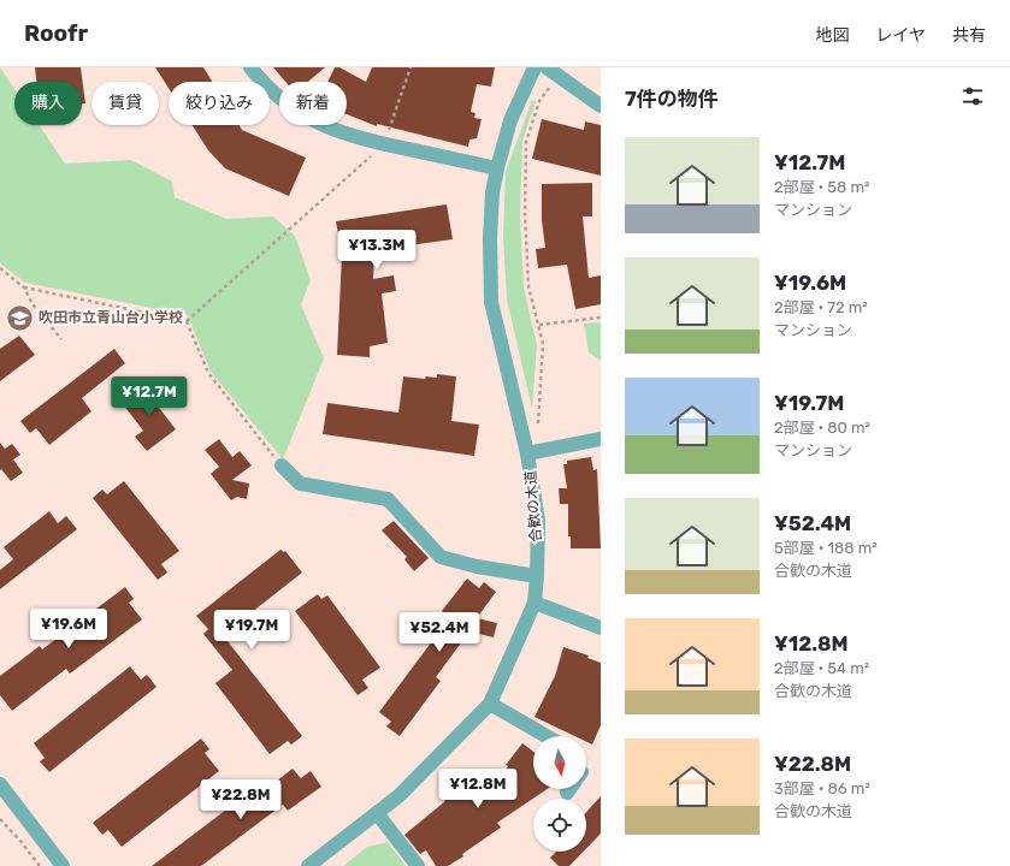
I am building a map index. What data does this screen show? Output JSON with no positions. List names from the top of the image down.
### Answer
{
  "streets": {
    "street": ["合歓の木道"]
  },
  "places": {
    "school or university": ["吹田市立青山台小学校"]
  },
  "north": "bottom",
  "page": {
    "header": "Roofr",
    "nav": ["地図", "レイヤ", "共有"],
    "heading": "7件の物件",
    "chip": [
      "購入",
      "賃貸",
      "絞り込み",
      "新着"
    ],
    "list": [
      {
        "name": "¥12.7M",
        "note": "2部屋 · 58 m² · マンション"
      },
      {
        "name": "¥19.6M",
        "note": "2部屋 · 72 m² · マンション"
      },
      {
        "name": "¥19.7M",
        "note": "2部屋 · 80 m² · マンション"
      },
      {
        "name": "¥52.4M",
        "note": "5部屋 · 188 m² · 合歓の木道"
      },
      {
        "name": "¥12.8M",
        "note": "2部屋 · 54 m² · 合歓の木道"
      },
      {
        "name": "¥22.8M",
        "note": "3部屋 · 86 m² · 合歓の木道"
      }
    ],
    "price": [
      "¥13.3M",
      "¥12.7M",
      "¥19.6M",
      "¥19.7M",
      "¥52.4M",
      "¥12.8M",
      "¥22.8M"
    ]
  }
}
